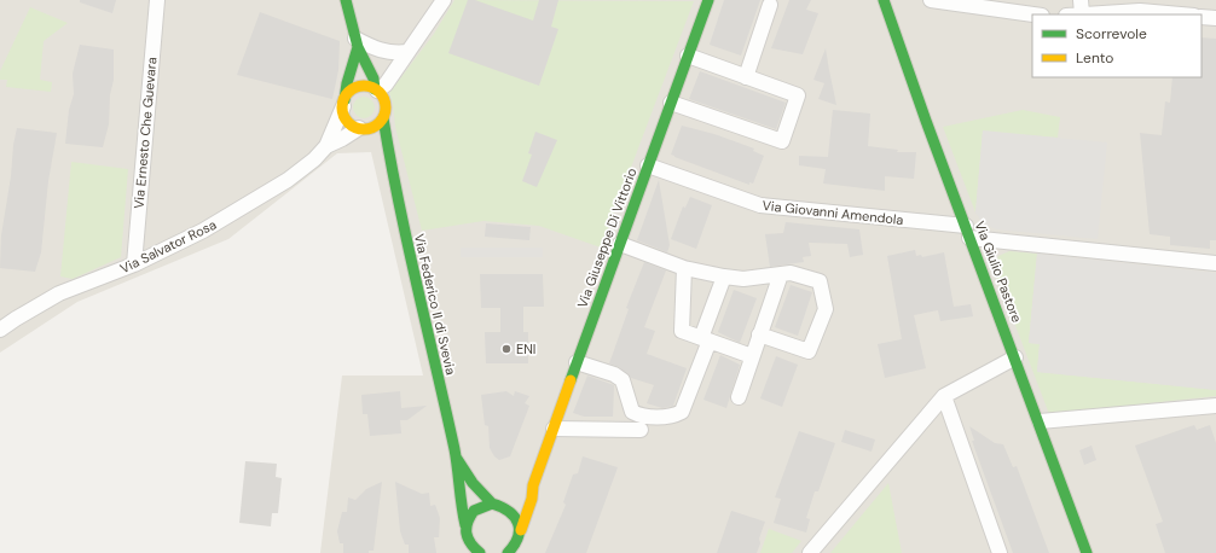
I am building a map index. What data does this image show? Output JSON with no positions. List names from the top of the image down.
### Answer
{
  "streets": {
    "main road": ["Via Giuseppe Di Vittorio", "Via Giulio Pastore", "Via Federico II di Svevia"],
    "street": ["Via Ernesto Che Guevara", "Via Giovanni Amendola", "Via Salvator Rosa"]
  },
  "crossings": [
    ["Via Ernesto Che Guevara", "Via Salvator Rosa"],
    ["Via Giovanni Amendola", "Via Giuseppe Di Vittorio"],
    ["Via Giovanni Amendola", "Via Giulio Pastore"],
    ["Via Giuseppe Di Vittorio", "Via Federico II di Svevia"]
  ],
  "places": ["ENI"],
  "legend": ["Scorrevole", "Lento"]
}
